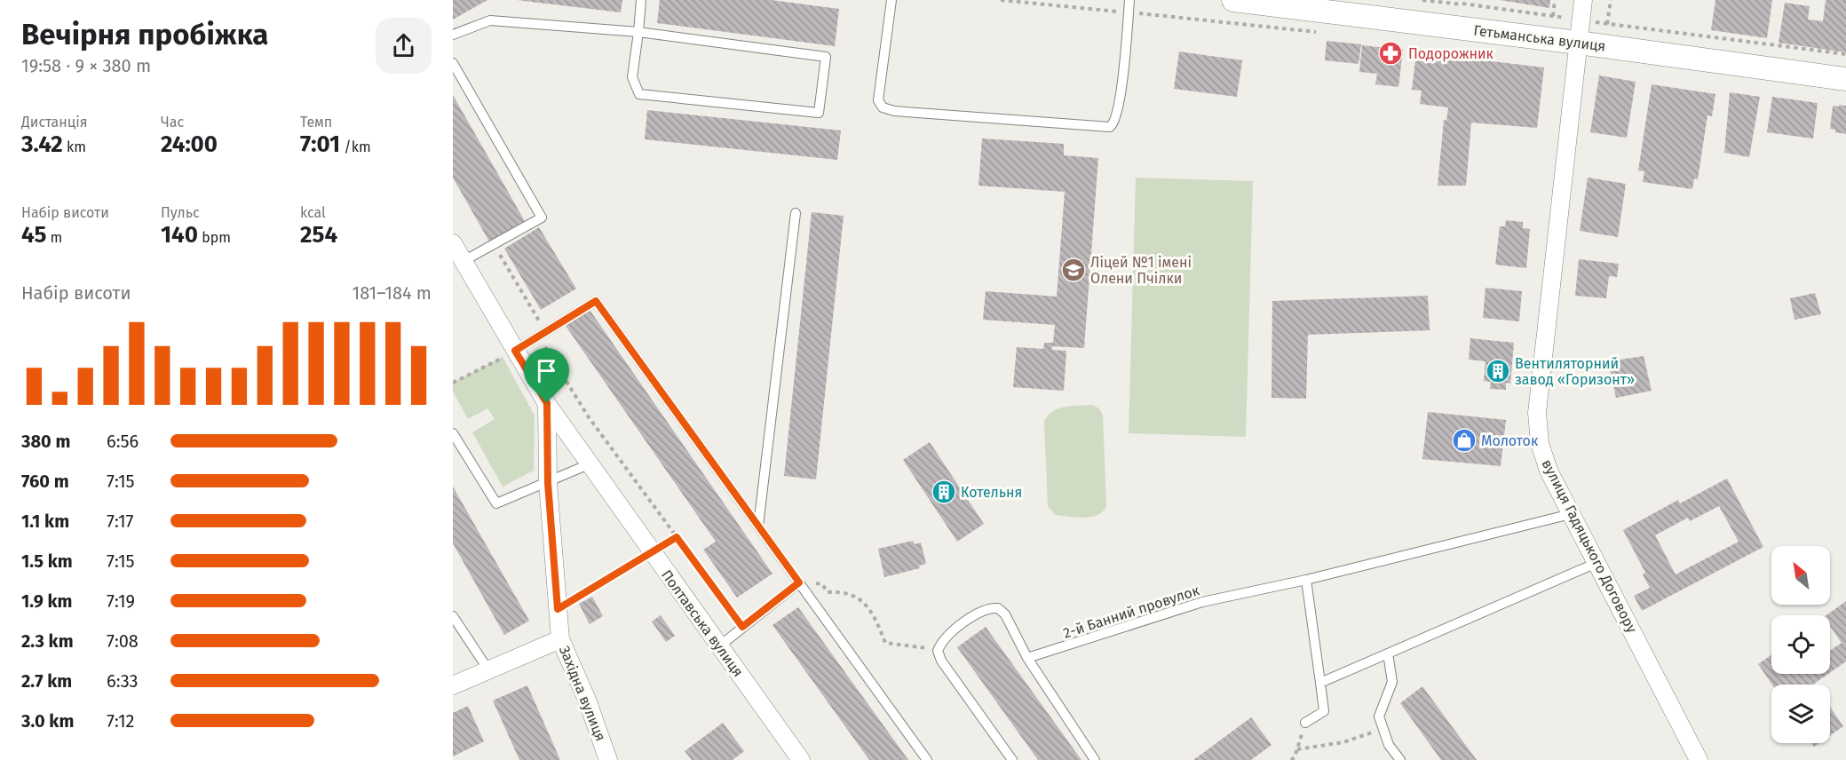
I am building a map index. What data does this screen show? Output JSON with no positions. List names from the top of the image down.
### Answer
{
  "streets": {
    "street": [
      "Гетьманська вулиця",
      "вулиця Гадяцького Договору",
      "Полтавська вулиця",
      "Західна вулиця"
    ],
    "lane": ["2-й Банний провулок"]
  },
  "crossings": [
    ["Гетьманська вулиця", "вулиця Гадяцького Договору"],
    ["вулиця Гадяцького Договору", "2-й Банний провулок"],
    ["Полтавська вулиця", "Західна вулиця"]
  ],
  "places": {
    "pharmacy": ["Подорожник"],
    "school or university": ["Ліцей №1 імені Олени Пчілки"],
    "building": ["Вентиляторний завод «Горизонт»", "Котельня"],
    "shop": ["Молоток"]
  },
  "north": "top left",
  "page": {
    "heading": ["Вечірня пробіжка", "19:58 · 9 × 380 m"],
    "stats": [
      ["Дистанція", "3.42 km"],
      ["Час", "24:00"],
      ["Темп", "7:01 /km"],
      ["Набір висоти", "45 m"],
      ["Пульс", "140 bpm"],
      ["kcal", "254"]
    ],
    "chart": ["Набір висоти", "181–184 m"],
    "list": [
      {
        "name": "380 m",
        "note": "6:56"
      },
      {
        "name": "760 m",
        "note": "7:15"
      },
      {
        "name": "1.1 km",
        "note": "7:17"
      },
      {
        "name": "1.5 km",
        "note": "7:15"
      },
      {
        "name": "1.9 km",
        "note": "7:19"
      },
      {
        "name": "2.3 km",
        "note": "7:08"
      },
      {
        "name": "2.7 km",
        "note": "6:33"
      },
      {
        "name": "3.0 km",
        "note": "7:12"
      }
    ]
  }
}
